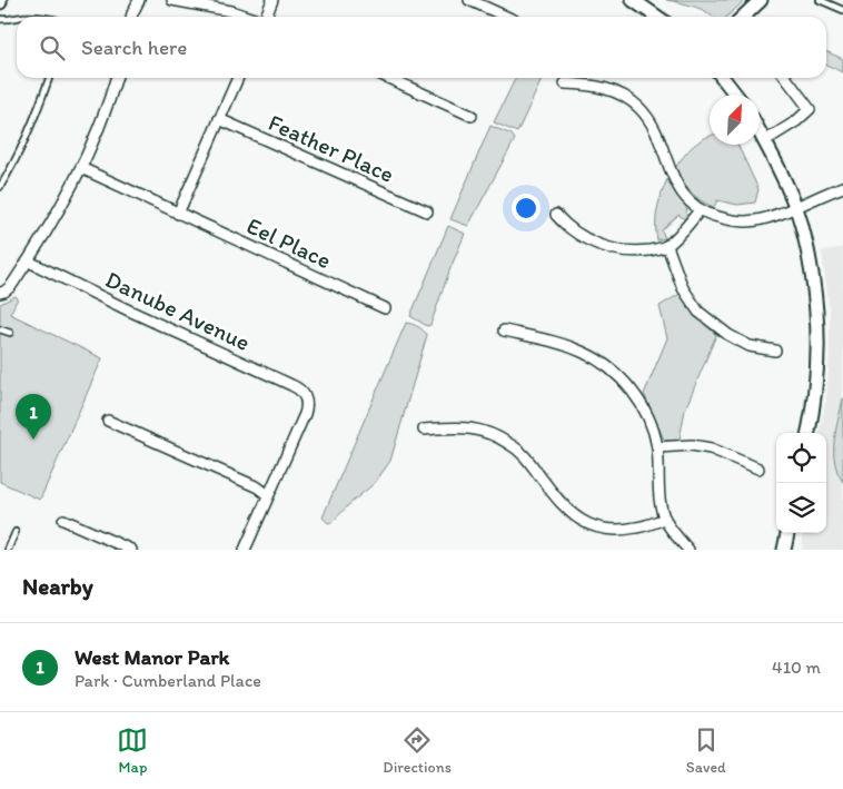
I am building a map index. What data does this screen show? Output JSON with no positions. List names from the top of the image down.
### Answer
{
  "streets": {
    "street": ["Feather Place", "Eel Place", "Danube Avenue"]
  },
  "north": "top right",
  "page": {
    "search": "Search here",
    "pins": "1",
    "heading": "Nearby",
    "list": [
      {
        "mark": "1",
        "name": "West Manor Park",
        "note": "Park · Cumberland Place",
        "value": "410 m"
      }
    ],
    "nav": ["Map", "Directions", "Saved"]
  }
}
